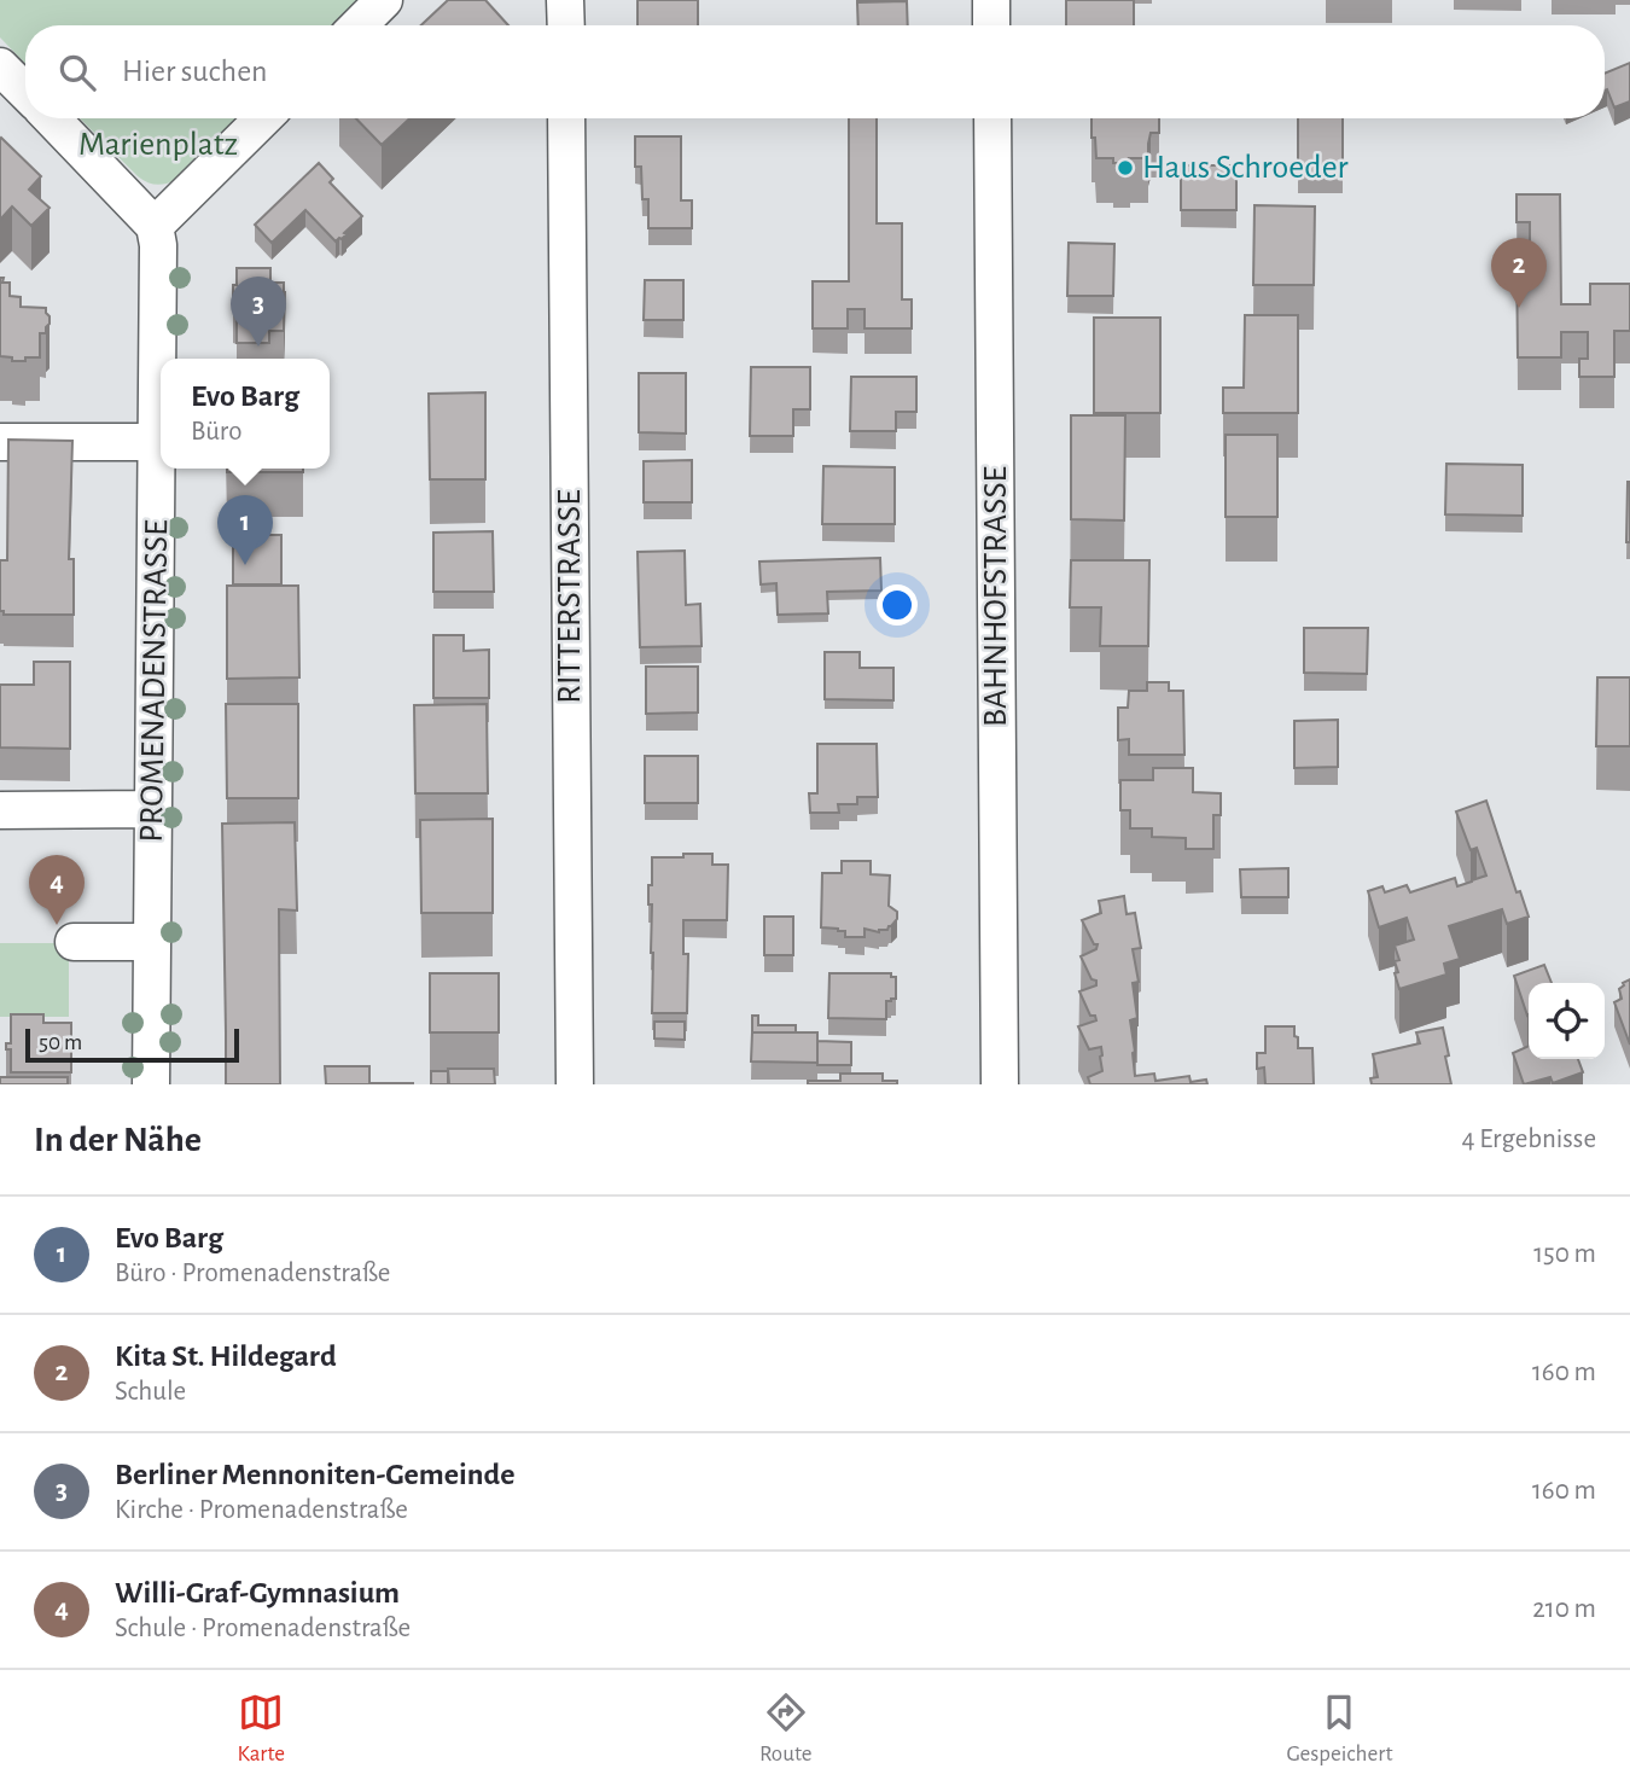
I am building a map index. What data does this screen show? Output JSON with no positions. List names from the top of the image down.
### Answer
{
  "streets": {
    "street": ["RITTERSTRASSE", "BAHNHOFSTRASSE", "PROMENADENSTRASSE"]
  },
  "parks": ["Marienplatz"],
  "places": ["Haus Schroeder"],
  "scale_bar": "50 m",
  "page": {
    "search": "Hier suchen",
    "pins": [
      "2",
      "3",
      "1",
      "4"
    ],
    "popup": ["Evo Barg", "Büro"],
    "scale": "50 m",
    "heading": ["In der Nähe", "4 Ergebnisse"],
    "list": [
      {
        "mark": "1",
        "name": "Evo Barg",
        "note": "Büro · Promenadenstraße",
        "value": "150 m"
      },
      {
        "mark": "2",
        "name": "Kita St. Hildegard",
        "note": "Schule",
        "value": "160 m"
      },
      {
        "mark": "3",
        "name": "Berliner Mennoniten-Gemeinde",
        "note": "Kirche · Promenadenstraße",
        "value": "160 m"
      },
      {
        "mark": "4",
        "name": "Willi-Graf-Gymnasium",
        "note": "Schule · Promenadenstraße",
        "value": "210 m"
      }
    ],
    "nav": ["Karte", "Route", "Gespeichert"]
  }
}
